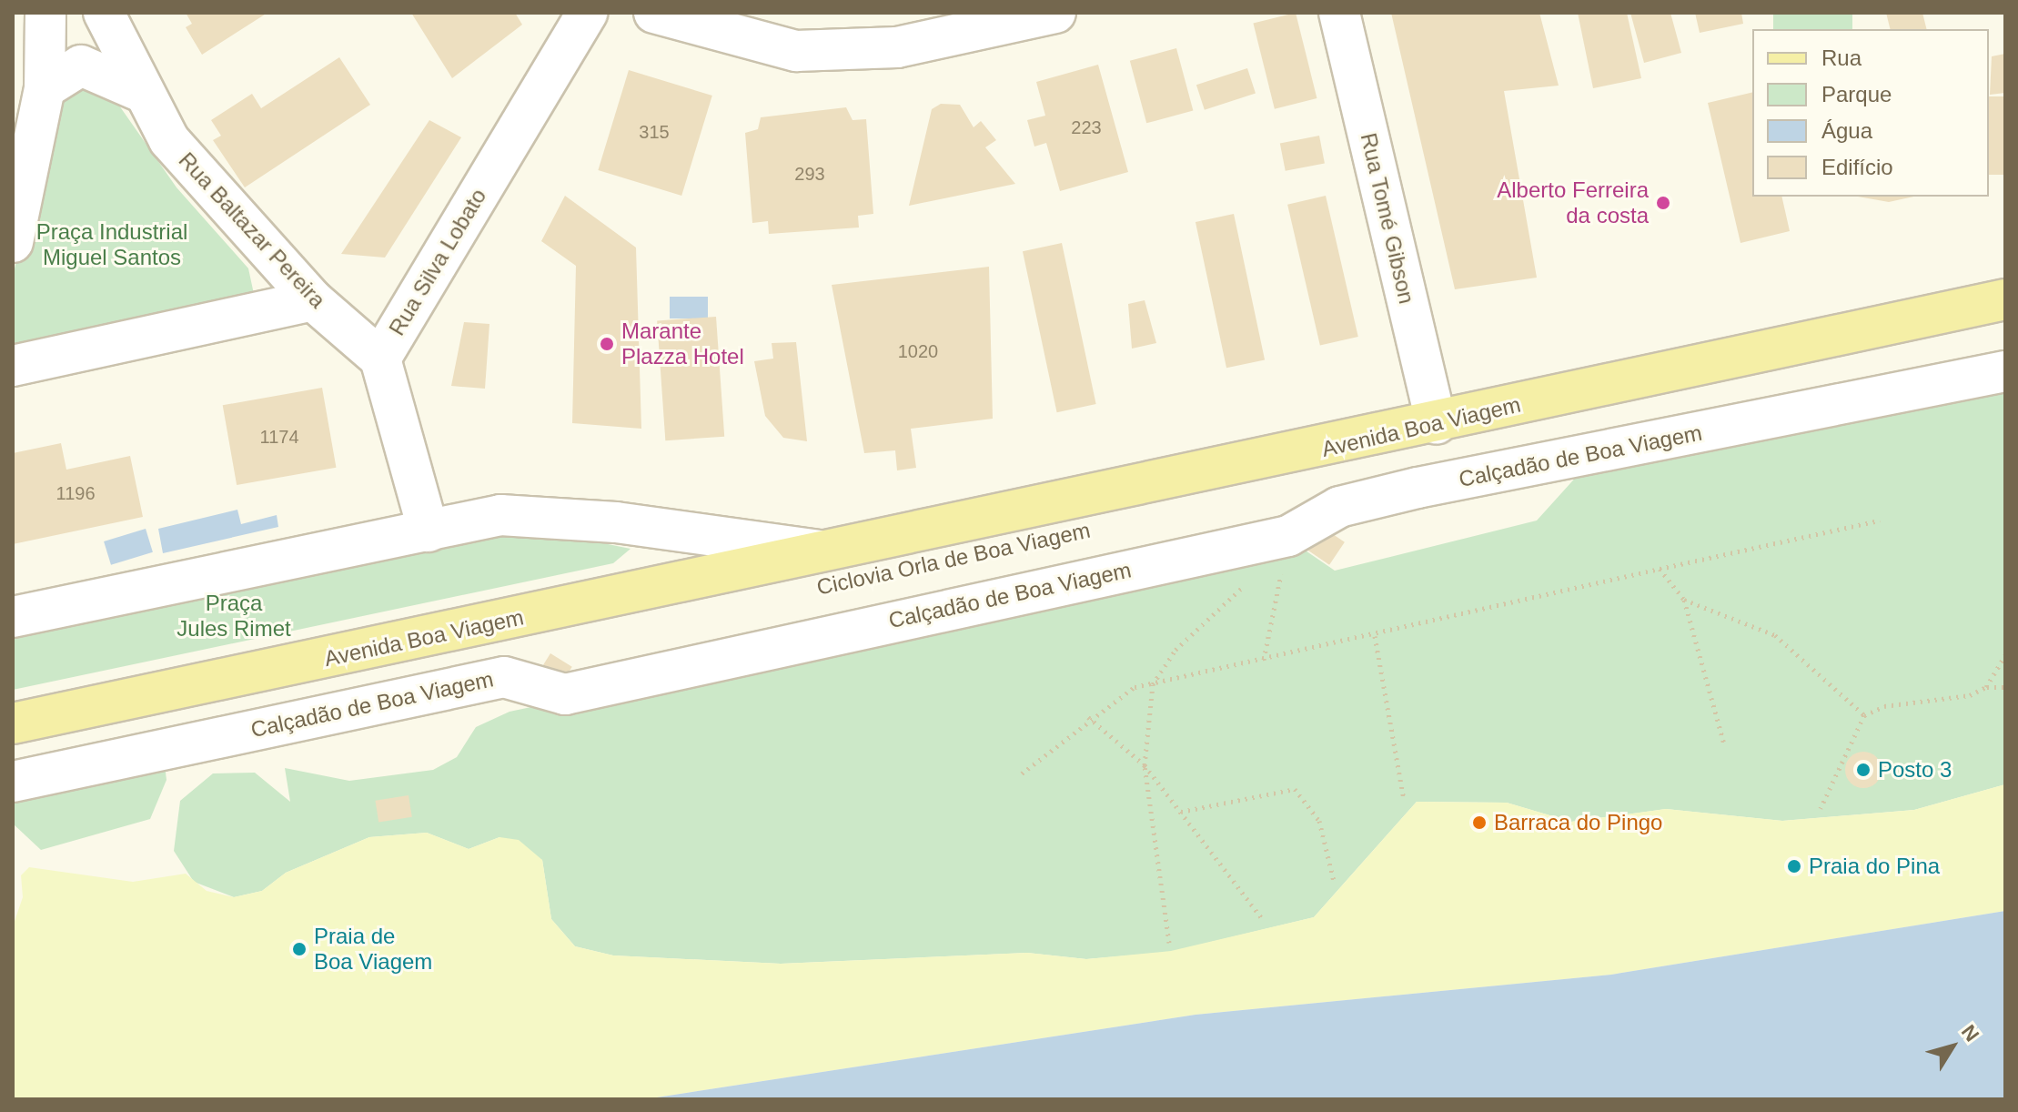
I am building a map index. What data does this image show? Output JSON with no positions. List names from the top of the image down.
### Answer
{
  "streets": {
    "main road": ["Avenida Boa Viagem"],
    "street": [
      "Rua Tomé Gibson",
      "Rua Baltazar Pereira",
      "Rua Silva Lobato",
      "Calçadão de Boa Viagem"
    ]
  },
  "crossings": [
    ["Rua Tomé Gibson", "Avenida Boa Viagem"],
    ["Rua Baltazar Pereira", "Rua Silva Lobato"],
    ["Rua Silva Lobato", "Avenida Boa Viagem"]
  ],
  "parks": ["Praça Industrial Miguel Santos", "Praça Jules Rimet"],
  "places": [
    "Alberto Ferreira da costa",
    "Marante Plazza Hotel",
    "Posto 3",
    "Barraca do Pingo",
    "Praia do Pina",
    "Praia de Boa Viagem"
  ],
  "house_numbers": [
    "223",
    "315",
    "293",
    "1020",
    "1174",
    "1196"
  ],
  "legend": [
    "Rua",
    "Parque",
    "Água",
    "Edifício"
  ],
  "north": "top right"
}
